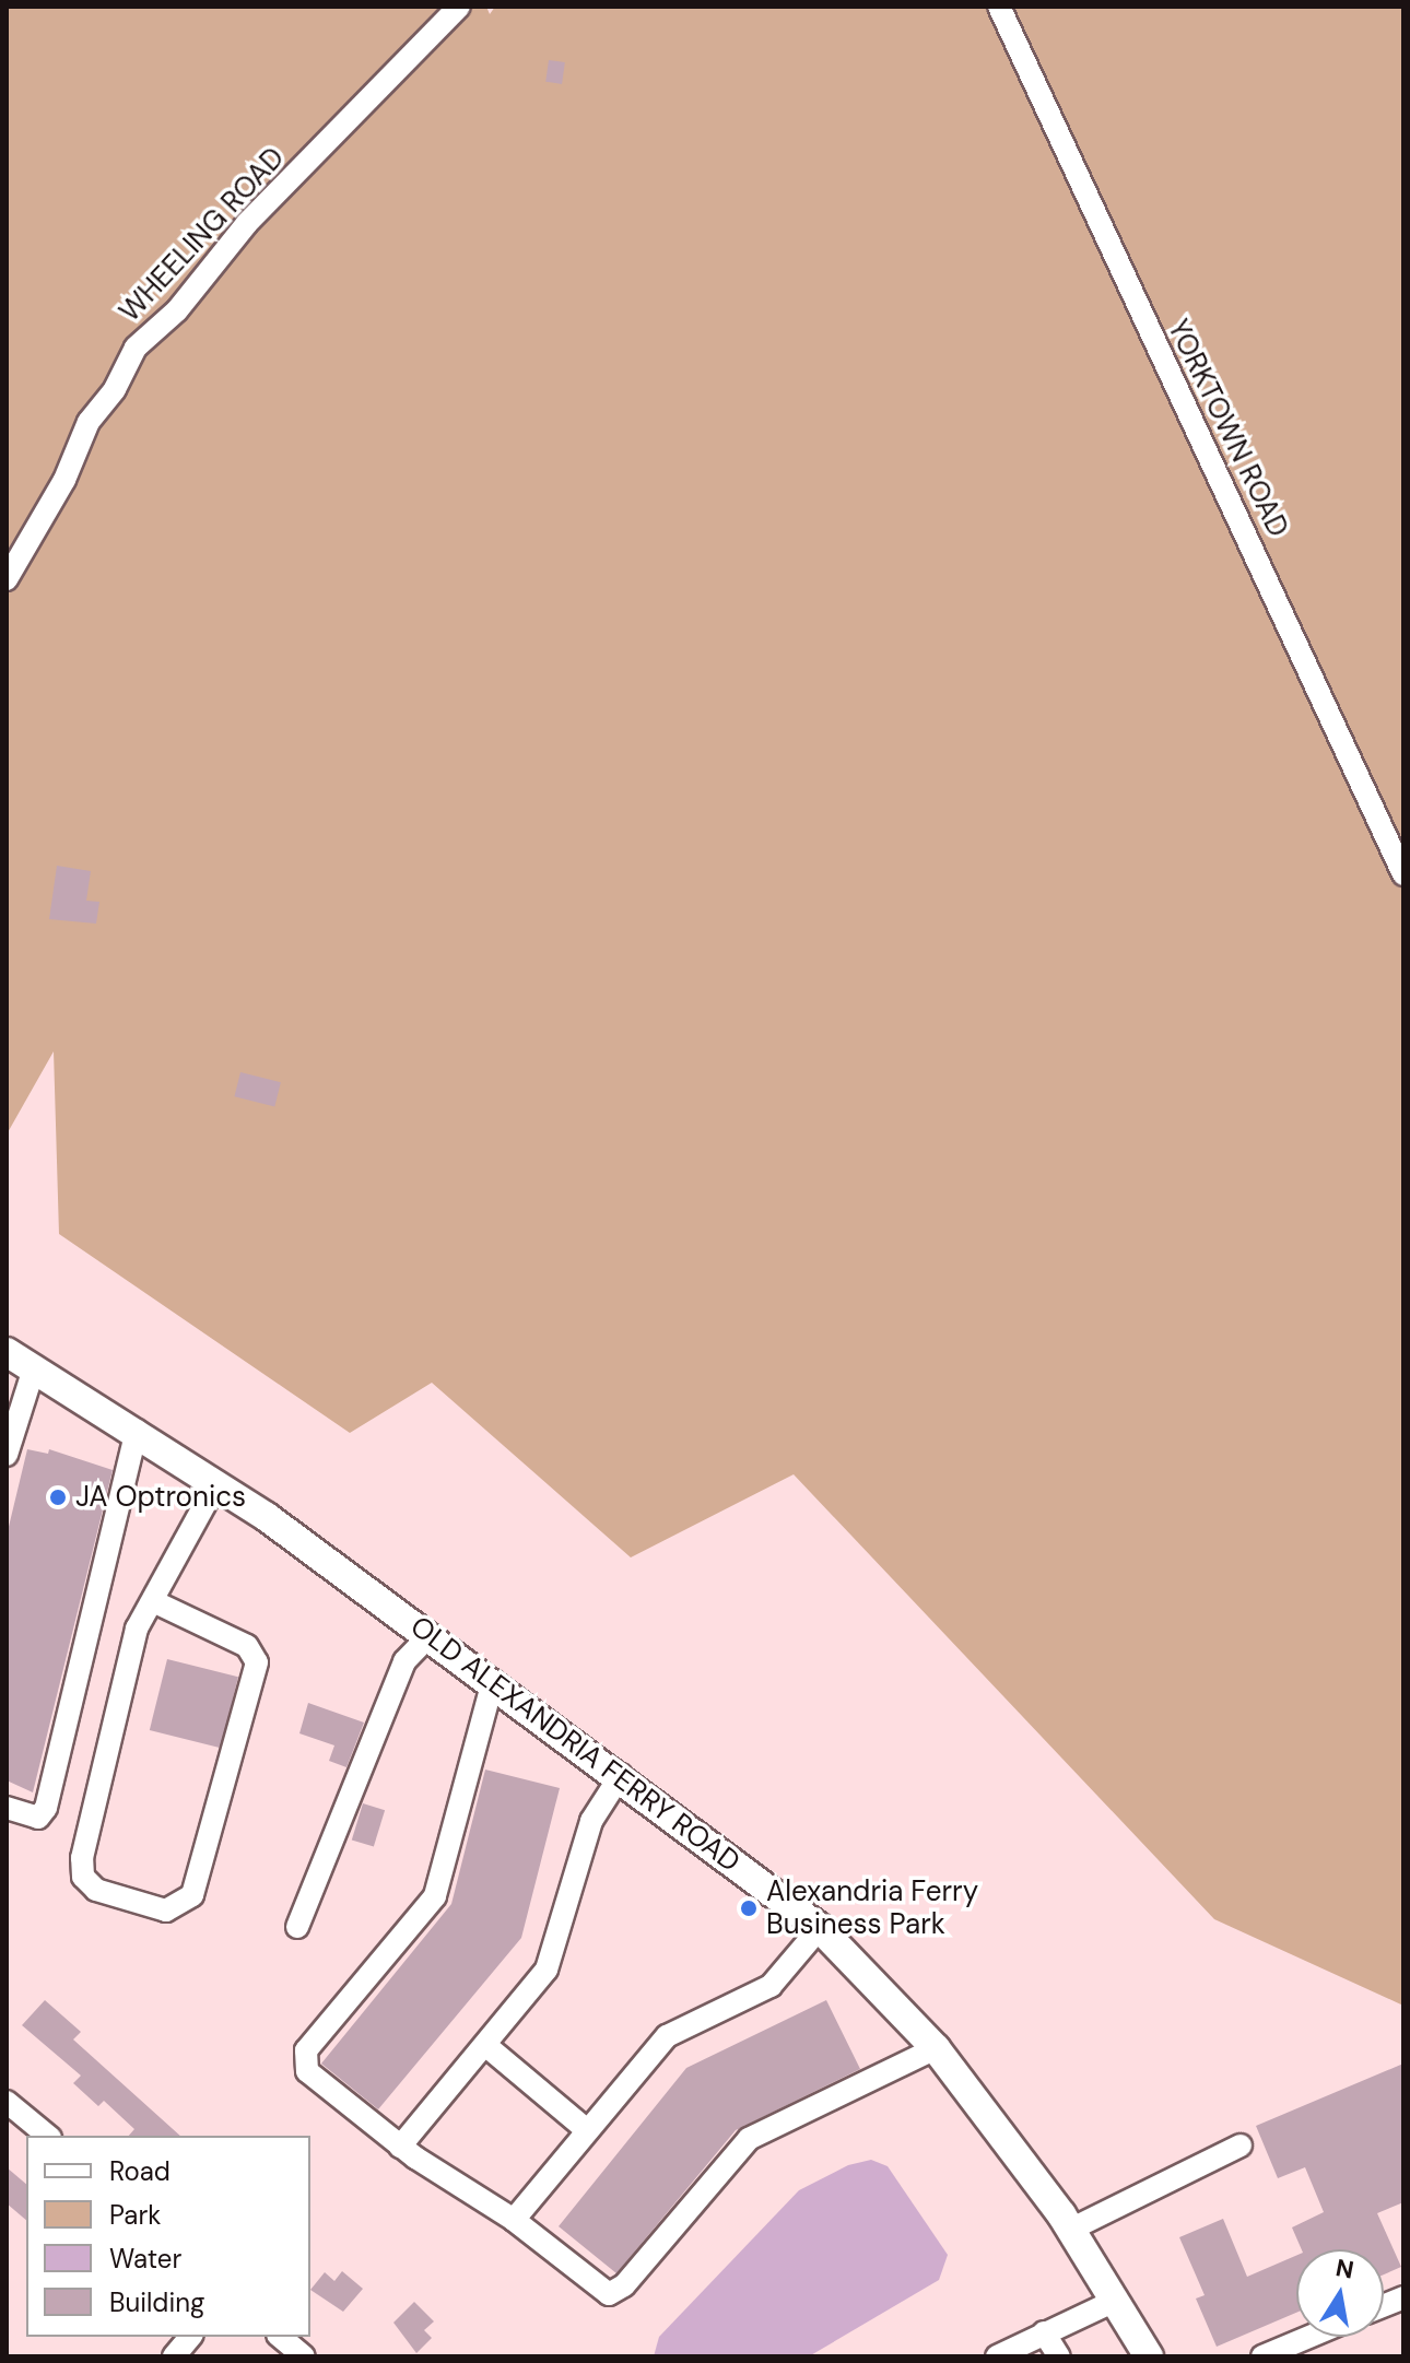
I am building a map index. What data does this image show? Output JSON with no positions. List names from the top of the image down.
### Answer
{
  "streets": {
    "main road": ["OLD ALEXANDRIA FERRY ROAD"],
    "street": ["WHEELING ROAD", "YORKTOWN ROAD"]
  },
  "places": ["JA Optronics", "Alexandria Ferry Business Park"],
  "legend": [
    "Road",
    "Park",
    "Water",
    "Building"
  ],
  "north": "top"
}
